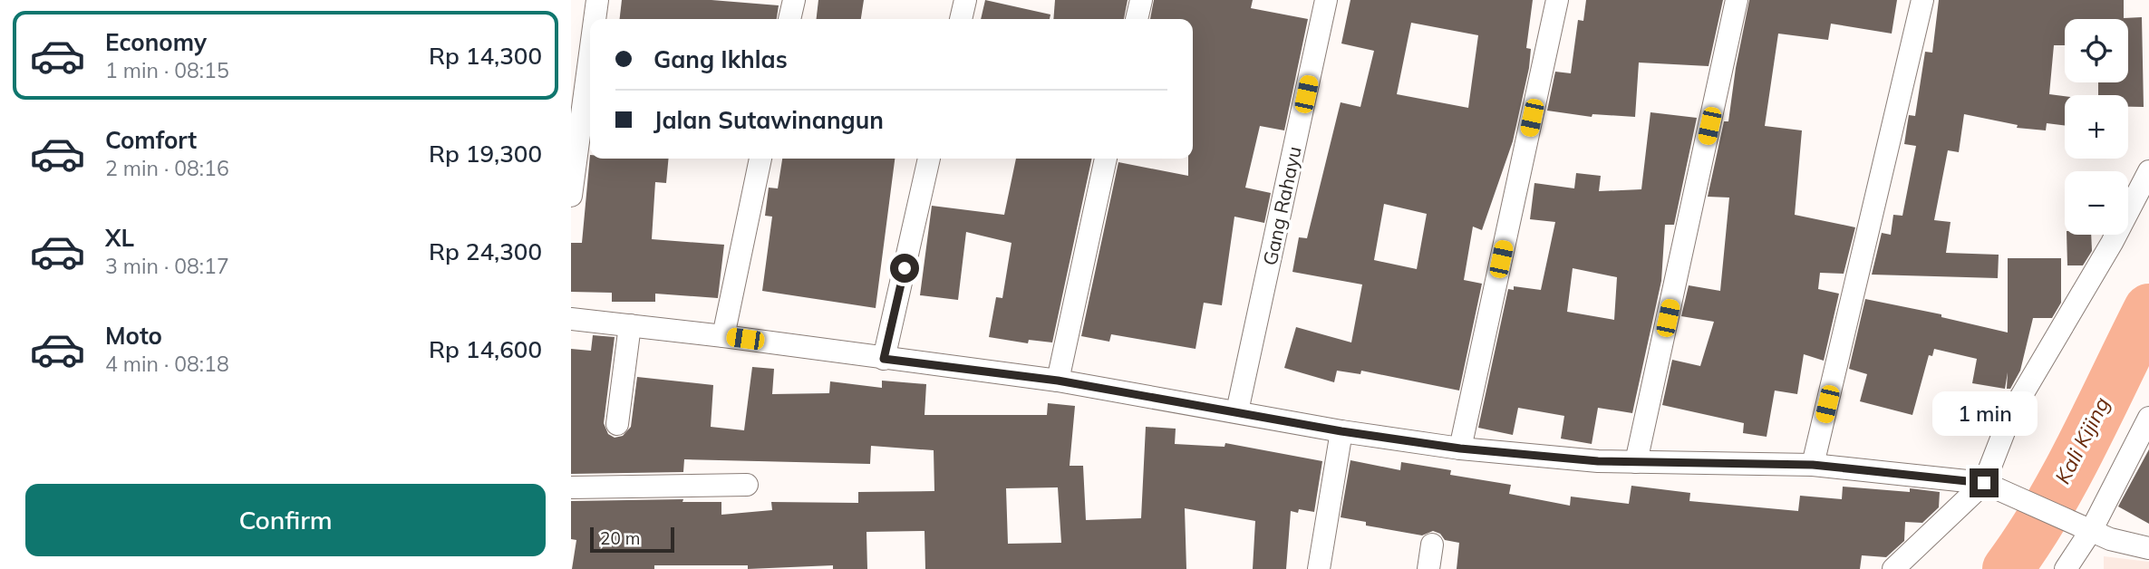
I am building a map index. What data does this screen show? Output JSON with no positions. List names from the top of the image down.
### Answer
{
  "streets": {
    "street": ["Gang Rahayu"]
  },
  "water": ["Kali Kijing"],
  "scale_bar": "20 m",
  "page": {
    "list": [
      {
        "name": "Economy",
        "note": "1 min · 08:15",
        "value": "Rp 14,300"
      },
      {
        "name": "Comfort",
        "note": "2 min · 08:16",
        "value": "Rp 19,300"
      },
      {
        "name": "XL",
        "note": "3 min · 08:17",
        "value": "Rp 24,300"
      },
      {
        "name": "Moto",
        "note": "4 min · 08:18",
        "value": "Rp 14,600"
      }
    ],
    "map_buttons": ["+", "−"],
    "banner": ["Gang Ikhlas", "Jalan Sutawinangun"],
    "bubble": "1 min",
    "buttons": "Confirm",
    "scale": "20 m"
  }
}
